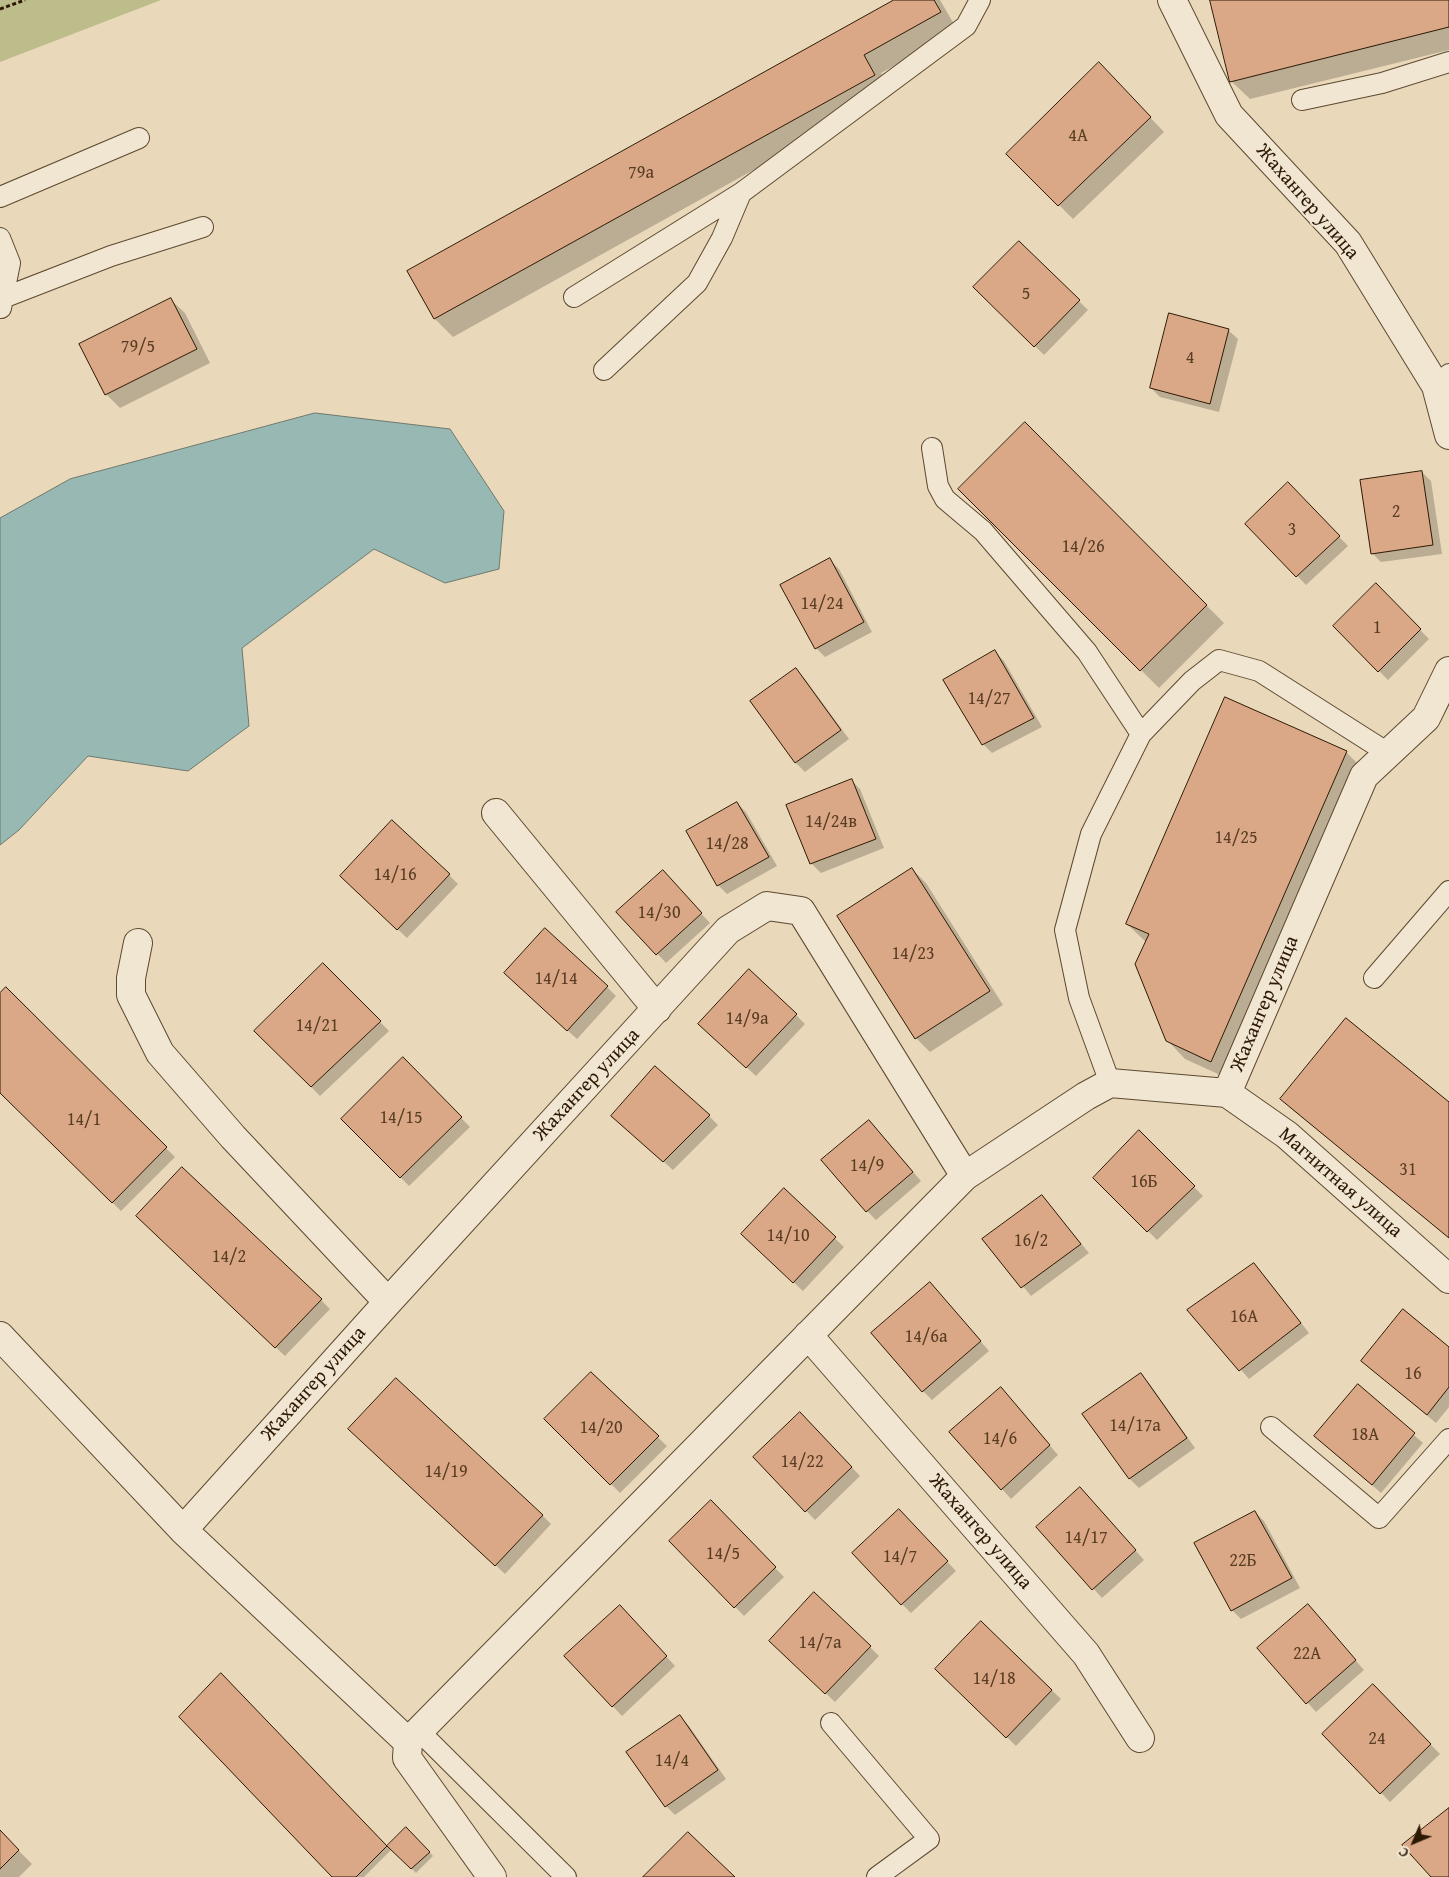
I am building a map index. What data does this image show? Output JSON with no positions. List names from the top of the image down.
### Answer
{
  "streets": {
    "street": ["Жахангер улица", "Магнитная улица"]
  },
  "crossings": [
    ["Жахангер улица", "Магнитная улица"]
  ],
  "house_numbers": [
    "4А",
    "79а",
    "5",
    "79/5",
    "4",
    "2",
    "3",
    "14/26",
    "14/24",
    "1",
    "14/27",
    "14/24в",
    "14/25",
    "14/28",
    "14/16",
    "14/30",
    "14/23",
    "14/14",
    "14/9а",
    "14/21",
    "14/15",
    "14/1",
    "14/9",
    "31",
    "16Б",
    "14/10",
    "16/2",
    "14/2",
    "16А",
    "14/6а",
    "16",
    "14/17а",
    "14/20",
    "18А",
    "14/6",
    "14/22",
    "14/19",
    "14/17",
    "14/5",
    "14/7",
    "22Б",
    "14/7а",
    "22А",
    "14/18",
    "24",
    "14/4"
  ],
  "north": "bottom left"
}
